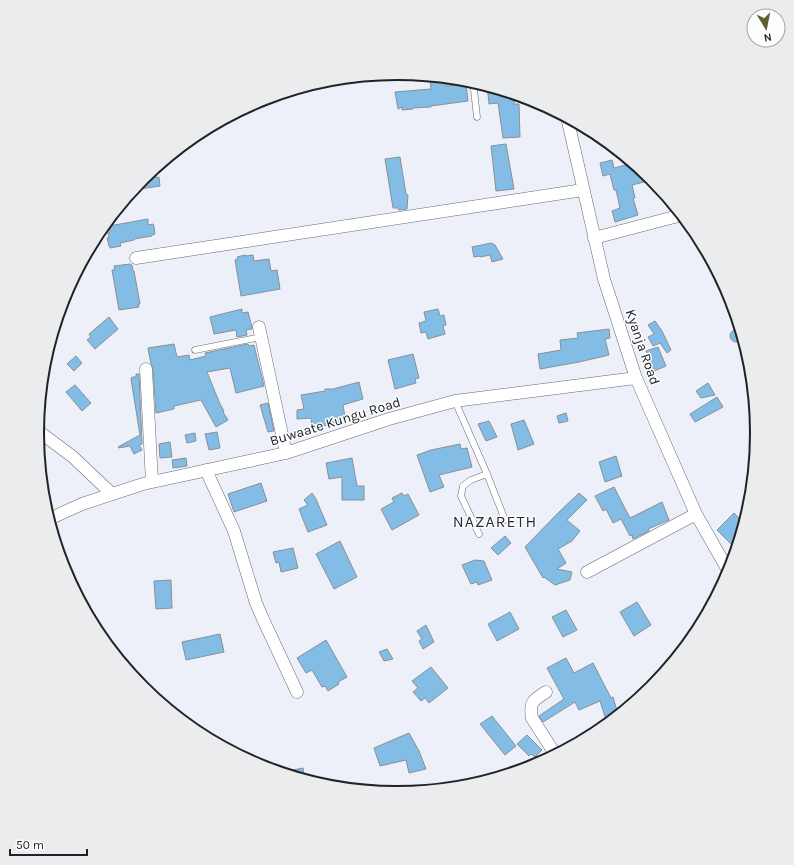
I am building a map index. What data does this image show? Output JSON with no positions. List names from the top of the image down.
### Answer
{
  "streets": {
    "street": ["Kyanja Road", "Buwaate Kungu Road"]
  },
  "crossings": [
    ["Kyanja Road", "Buwaate Kungu Road"]
  ],
  "districts": ["NAZARETH"],
  "scale_bar": "50 m",
  "north": "bottom"
}
